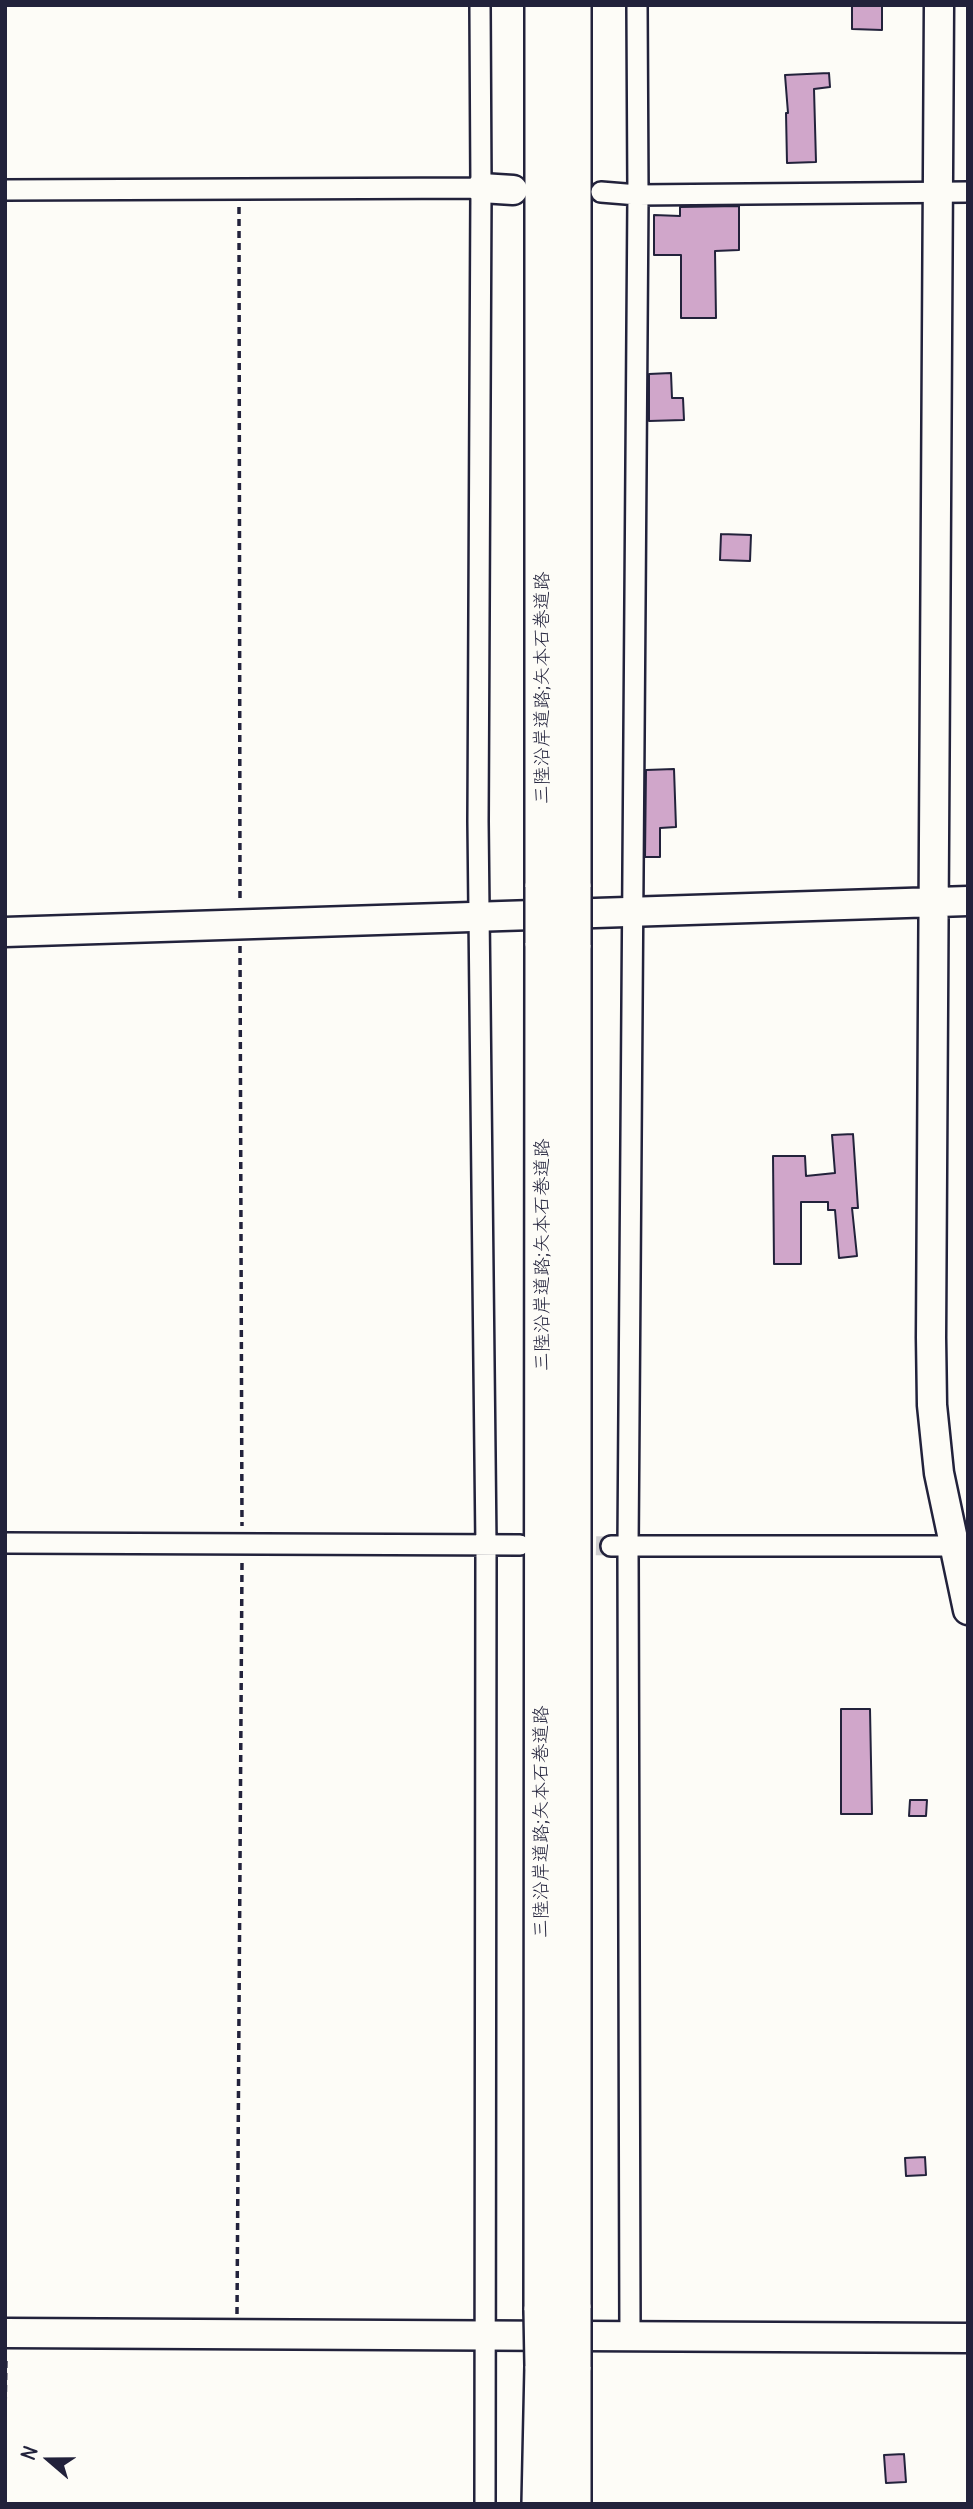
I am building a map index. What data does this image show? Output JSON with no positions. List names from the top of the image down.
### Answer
{
  "streets": {
    "highway": ["三陸沿岸道路;矢本石巻道路"]
  },
  "north": "left"
}
